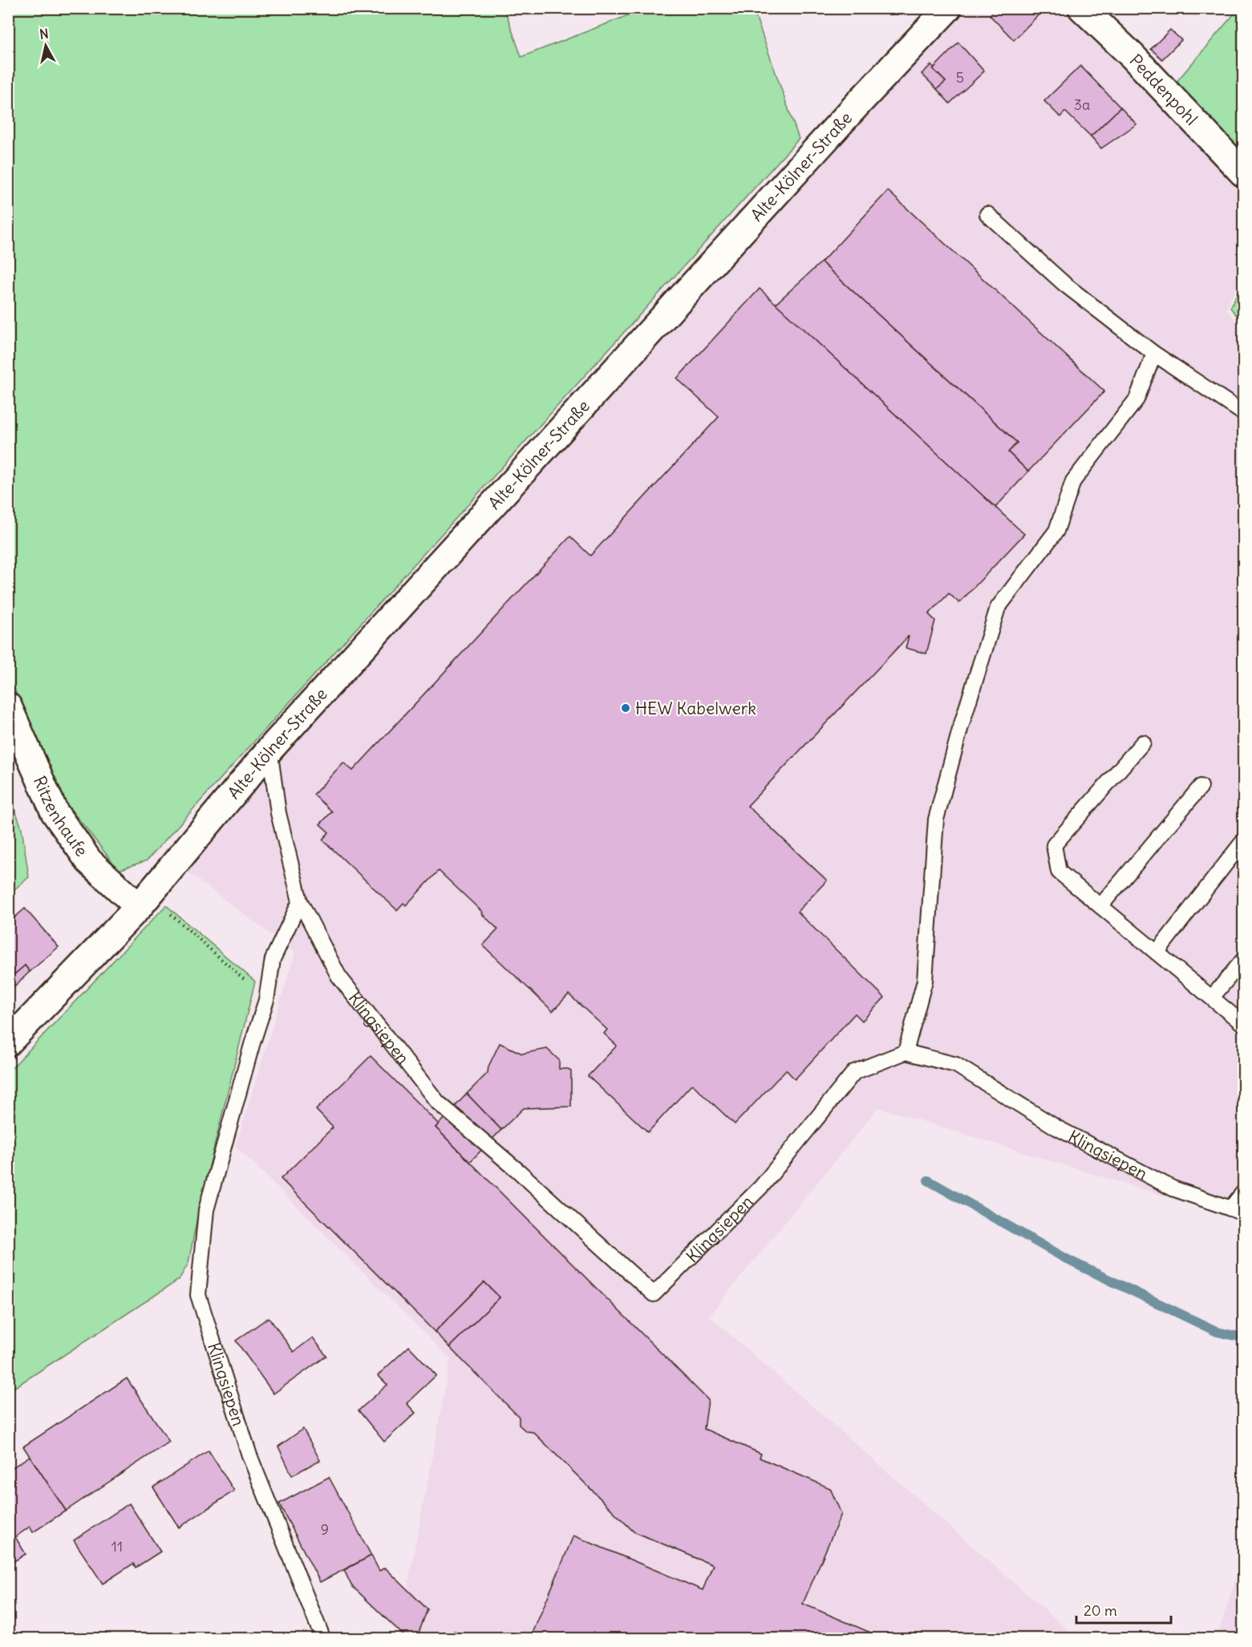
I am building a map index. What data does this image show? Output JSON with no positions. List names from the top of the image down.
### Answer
{
  "streets": {
    "street": ["Peddenpohl", "Alte-Kölner-Straße", "Ritzenhaufe"],
    "lane": ["Klingsiepen"]
  },
  "crossings": [
    ["Alte-Kölner-Straße", "Ritzenhaufe"],
    ["Alte-Kölner-Straße", "Klingsiepen"]
  ],
  "places": ["HEW Kabelwerk"],
  "house_numbers": [
    "5",
    "3a",
    "9",
    "11"
  ],
  "scale_bar": "20 m",
  "north": "top"
}
